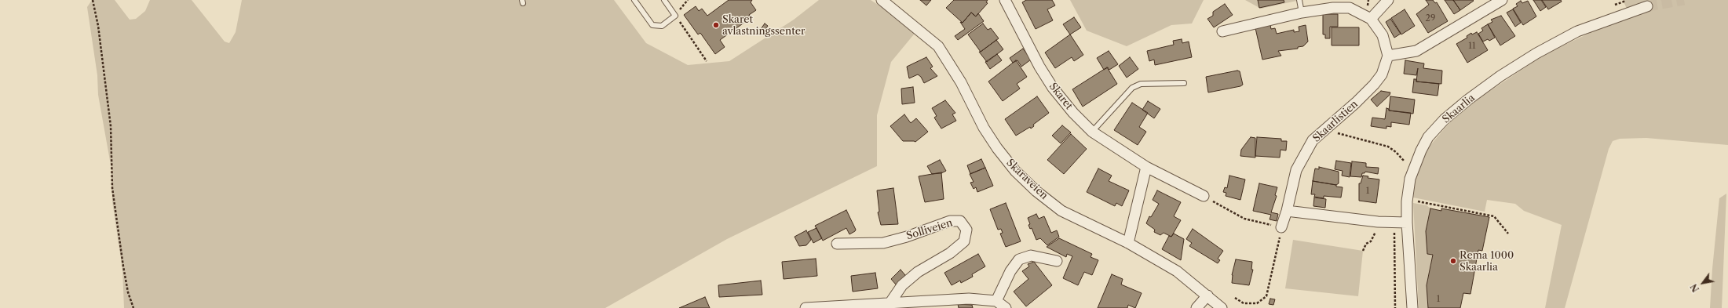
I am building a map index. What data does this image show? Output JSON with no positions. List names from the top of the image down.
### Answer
{
  "streets": {
    "street": [
      "Skaret",
      "Skaarlia",
      "Skaarlistien",
      "Skaraveien",
      "Solliveien"
    ]
  },
  "places": ["Skaret avlastningssenter", "Rema 1000 Skaarlia"],
  "house_numbers": [
    "29",
    "11",
    "1",
    "1"
  ],
  "north": "bottom left"
}
